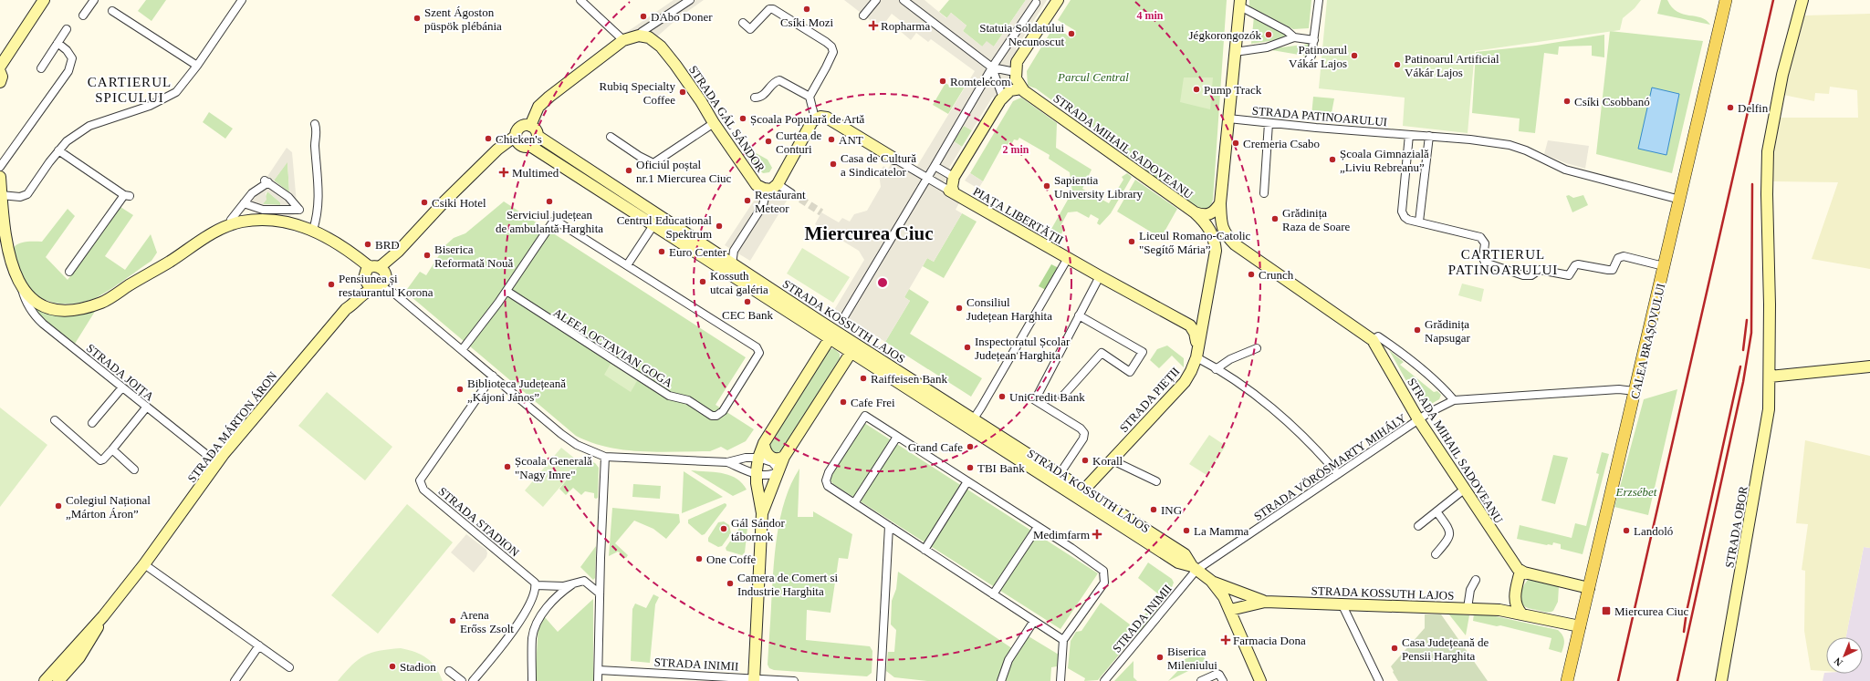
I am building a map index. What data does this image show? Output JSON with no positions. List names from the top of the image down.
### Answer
{
  "streets": {
    "main road": ["CALEA BRAȘOVULUI"],
    "street": [
      "STRADA PATINOARULUI",
      "STRADA GÁL SÁNDOR",
      "STRADA MIHAIL SADOVEANU",
      "PIAȚA LIBERTĂȚII",
      "STRADA KOSSUTH LAJOS",
      "ALEEA OCTAVIAN GOGA",
      "STRADA JOIȚA",
      "STRADA PIEȚII",
      "STRADA MÁRTON ÁRON",
      "STRADA VÖRÖSMARTY MIHÁLY",
      "STRADA STADION",
      "STRADA OBOR",
      "STRADA INIMII"
    ]
  },
  "crossings": [
    ["STRADA PATINOARULUI", "STRADA MIHAIL SADOVEANU"],
    ["STRADA PATINOARULUI", "CALEA BRAȘOVULUI"],
    ["STRADA GÁL SÁNDOR", "STRADA KOSSUTH LAJOS"],
    ["STRADA MIHAIL SADOVEANU", "STRADA PIEȚII"],
    ["STRADA MIHAIL SADOVEANU", "STRADA VÖRÖSMARTY MIHÁLY"],
    ["PIAȚA LIBERTĂȚII", "STRADA KOSSUTH LAJOS"],
    ["STRADA KOSSUTH LAJOS", "CALEA BRAȘOVULUI"],
    ["STRADA KOSSUTH LAJOS", "STRADA PIEȚII"],
    ["STRADA KOSSUTH LAJOS", "STRADA VÖRÖSMARTY MIHÁLY"],
    ["STRADA KOSSUTH LAJOS", "STRADA INIMII"],
    ["CALEA BRAȘOVULUI", "STRADA VÖRÖSMARTY MIHÁLY"],
    ["STRADA JOIȚA", "STRADA MÁRTON ÁRON"],
    ["STRADA VÖRÖSMARTY MIHÁLY", "STRADA INIMII"]
  ],
  "districts": ["CARTIERUL SPICULUI", "Miercurea Ciuc", "CARTIERUL PATINOARULUI"],
  "parks": ["Parcul Central", "Erzsébet"],
  "places": {
    "other": [
      "Csíki Mozi",
      "DAbo Doner",
      "Szent Ágoston püspök plébánia",
      "Statuia Soldatului Necunoscut",
      "Jégkorongozók",
      "Patinoarul Vákár Lajos",
      "Patinoarul Artificial Vákár Lajos",
      "Romtelecom",
      "Pump Track",
      "Rubiq Specialty Coffee",
      "Csíki Csobbanó",
      "Delfin",
      "Școala Populară de Artă",
      "Chicken's",
      "ANT",
      "Curtea de Conturi",
      "Cremeria Csabo",
      "Școala Gimnazială „Liviu Rebreanu”",
      "Casa de Cultură a Sindicatelor",
      "Oficiul poștal nr.1 Miercurea Ciuc",
      "Sapientia University Library",
      "Restaurant Meteor",
      "Serviciul județean de ambulantă Harghita",
      "Csiki Hotel",
      "Grădinița Raza de Soare",
      "Centrul Educational Spektrum",
      "Liceul Romano-Catolic \"Segítő Mária”",
      "BRD",
      "Euro Center",
      "Biserica Reformată Nouă",
      "Crunch",
      "Kossuth utcai galéria",
      "Pensiunea și restaurantul Korona",
      "CEC Bank",
      "Consiliul Județean Harghita",
      "Grădinița Napsugar",
      "Inspectoratul Școlar Județean Harghita",
      "Raiffeisen Bank",
      "Biblioteca Județeană „Kájoni János”",
      "UniCredit Bank",
      "Cafe Frei",
      "Grand Cafe",
      "Korall",
      "Școala Generală \"Nagy Imre\"",
      "TBI Bank",
      "Colegiul Național „Márton Áron”",
      "ING",
      "Gál Sándor tábornok",
      "La Mamma",
      "Landoló",
      "One Coffe",
      "Camera de Comert si Industrie Harghita",
      "Arena Erőss Zsolt",
      "Casa Județeană de Pensii Harghita",
      "Biserica Mileniului",
      "Stadion"
    ],
    "health": [
      "Ropharma",
      "Multimed",
      "Medimfarm",
      "Farmacia Dona"
    ],
    "transit": ["Miercurea Ciuc"]
  },
  "north": "bottom left",
  "rings": ["4 min", "2 min"]
}
